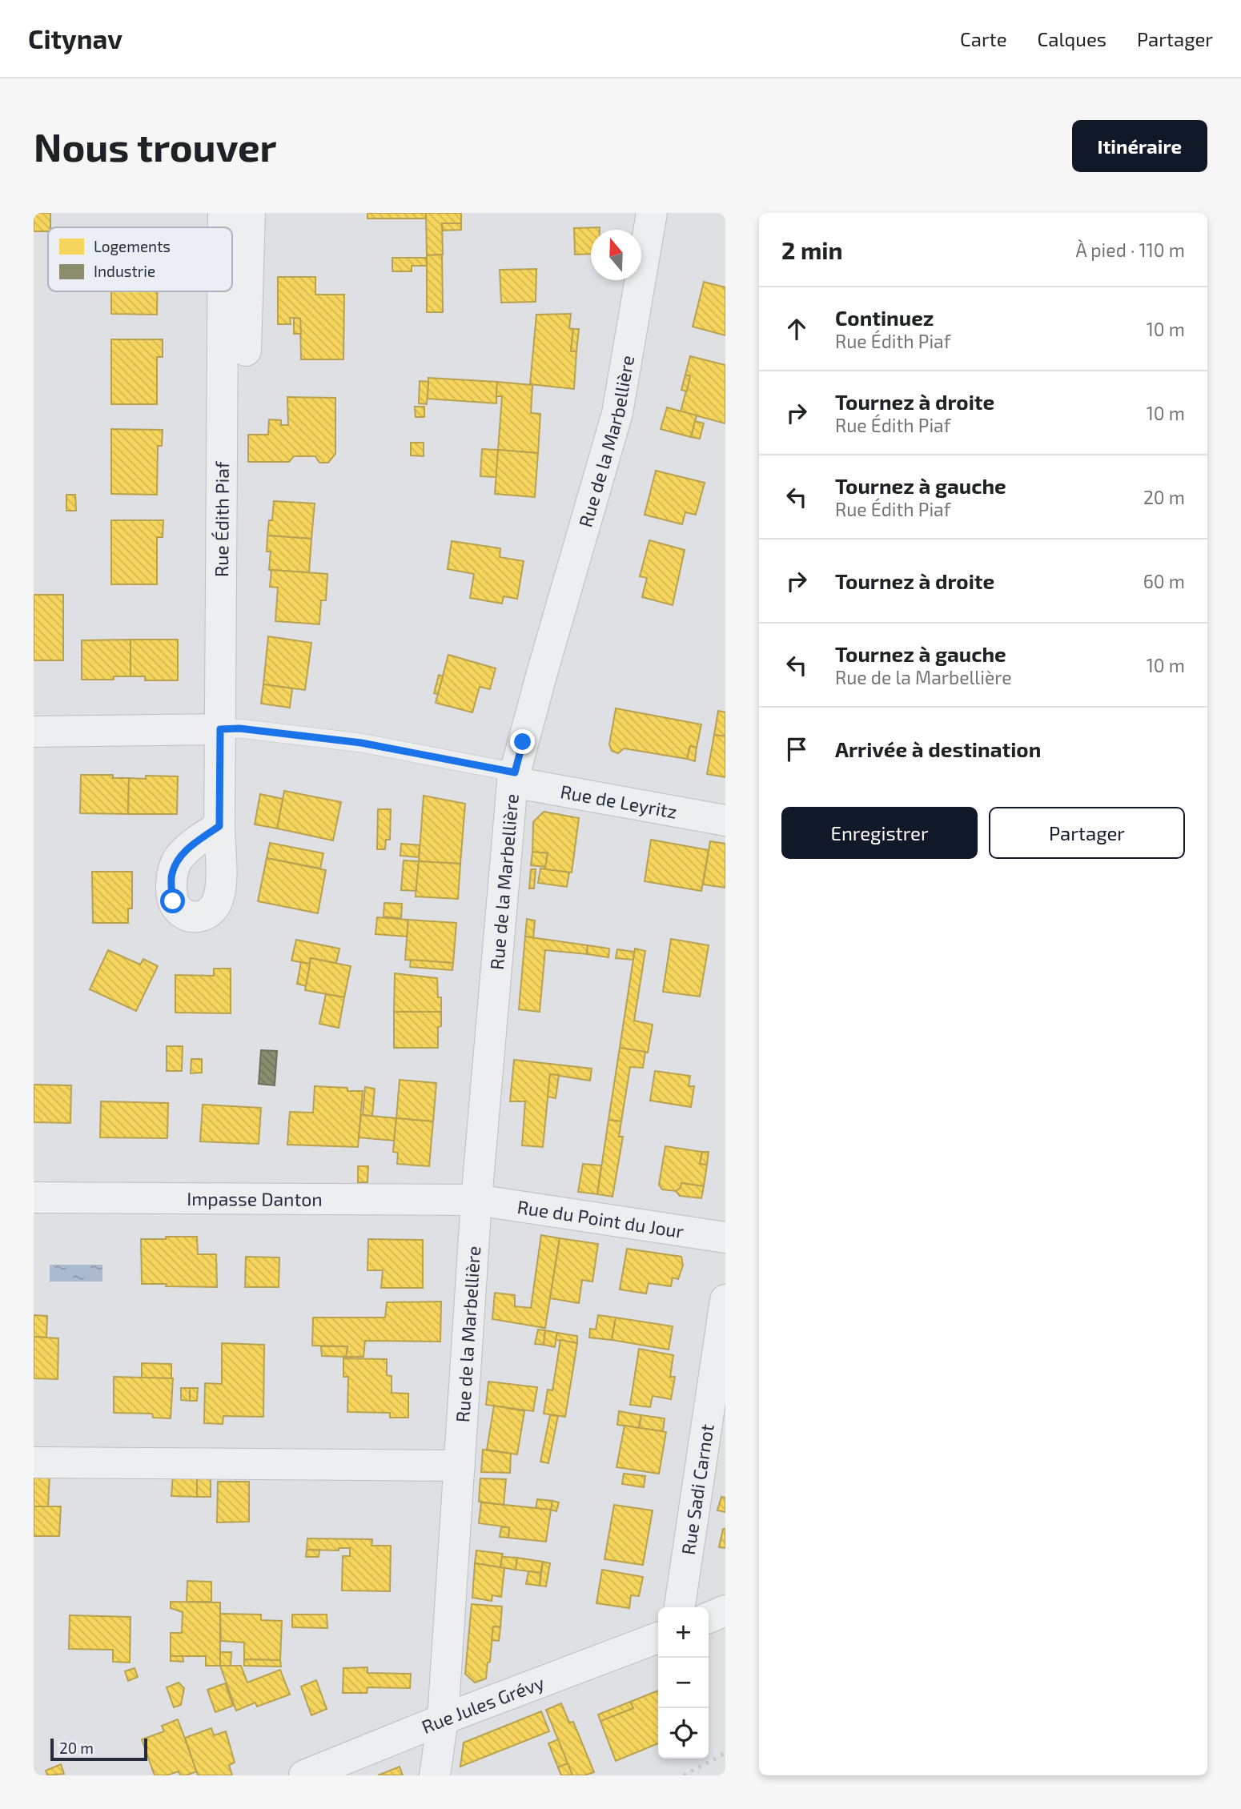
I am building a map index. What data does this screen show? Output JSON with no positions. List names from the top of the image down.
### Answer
{
  "streets": {
    "street": [
      "Rue de la Marbellière",
      "Rue Édith Piaf",
      "Rue de Leyritz",
      "Impasse Danton",
      "Rue du Point du Jour",
      "Rue Sadi Carnot",
      "Rue Jules Grévy"
    ]
  },
  "crossings": [
    ["Rue de la Marbellière", "Rue de Leyritz"],
    ["Rue de la Marbellière", "Impasse Danton"],
    ["Rue de la Marbellière", "Rue du Point du Jour"],
    ["Rue de la Marbellière", "Rue Jules Grévy"],
    ["Impasse Danton", "Rue du Point du Jour"]
  ],
  "legend": ["Logements", "Industrie"],
  "scale_bar": "20 m",
  "north": "top",
  "page": {
    "header": "Citynav",
    "nav": ["Carte", "Calques", "Partager"],
    "buttons": [
      "Itinéraire",
      ["Enregistrer", "Partager"]
    ],
    "title": "Nous trouver",
    "heading": ["2 min", "À pied · 110 m"],
    "list": [
      ["Continuez", "Rue Édith Piaf", "10 m"],
      ["Tournez à droite", "Rue Édith Piaf", "10 m"],
      ["Tournez à gauche", "Rue Édith Piaf", "20 m"],
      ["Tournez à droite", "60 m"],
      ["Tournez à gauche", "Rue de la Marbellière", "10 m"],
      "Arrivée à destination"
    ],
    "map_buttons": ["+", "−"],
    "scale": "20 m"
  }
}
